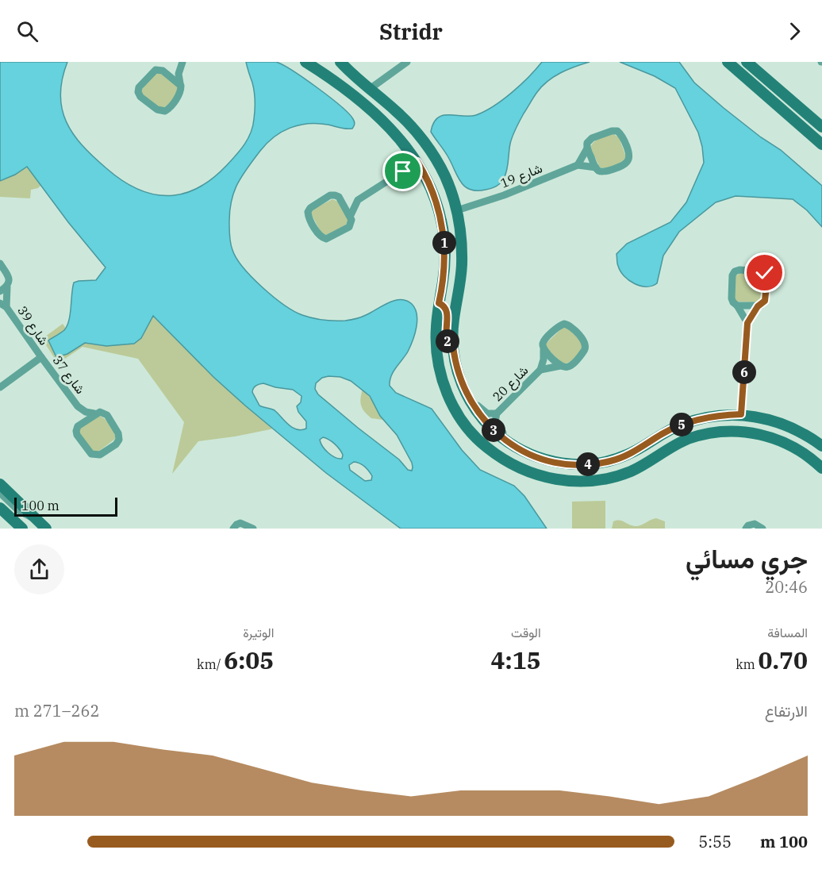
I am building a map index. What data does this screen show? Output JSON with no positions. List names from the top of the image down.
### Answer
{
  "streets": {
    "street": [
      "شارع 19",
      "شارع 39",
      "شارع 37",
      "شارع 20"
    ]
  },
  "crossings": [
    ["شارع 39", "شارع 37"]
  ],
  "scale_bar": "100 m",
  "page": {
    "header": "Stridr",
    "pins": [
      "1",
      "2",
      "6",
      "5",
      "3",
      "4"
    ],
    "scale": "100 m",
    "heading": ["جري مسائي", "20:46"],
    "stats": [
      ["المسافة", "0.70 km"],
      ["الوقت", "4:15"],
      ["الوتيرة", "6:05 /km"]
    ],
    "chart": ["الارتفاع", "262–271 m"],
    "list": [
      {
        "name": "100 m",
        "note": "5:55"
      }
    ]
  }
}
